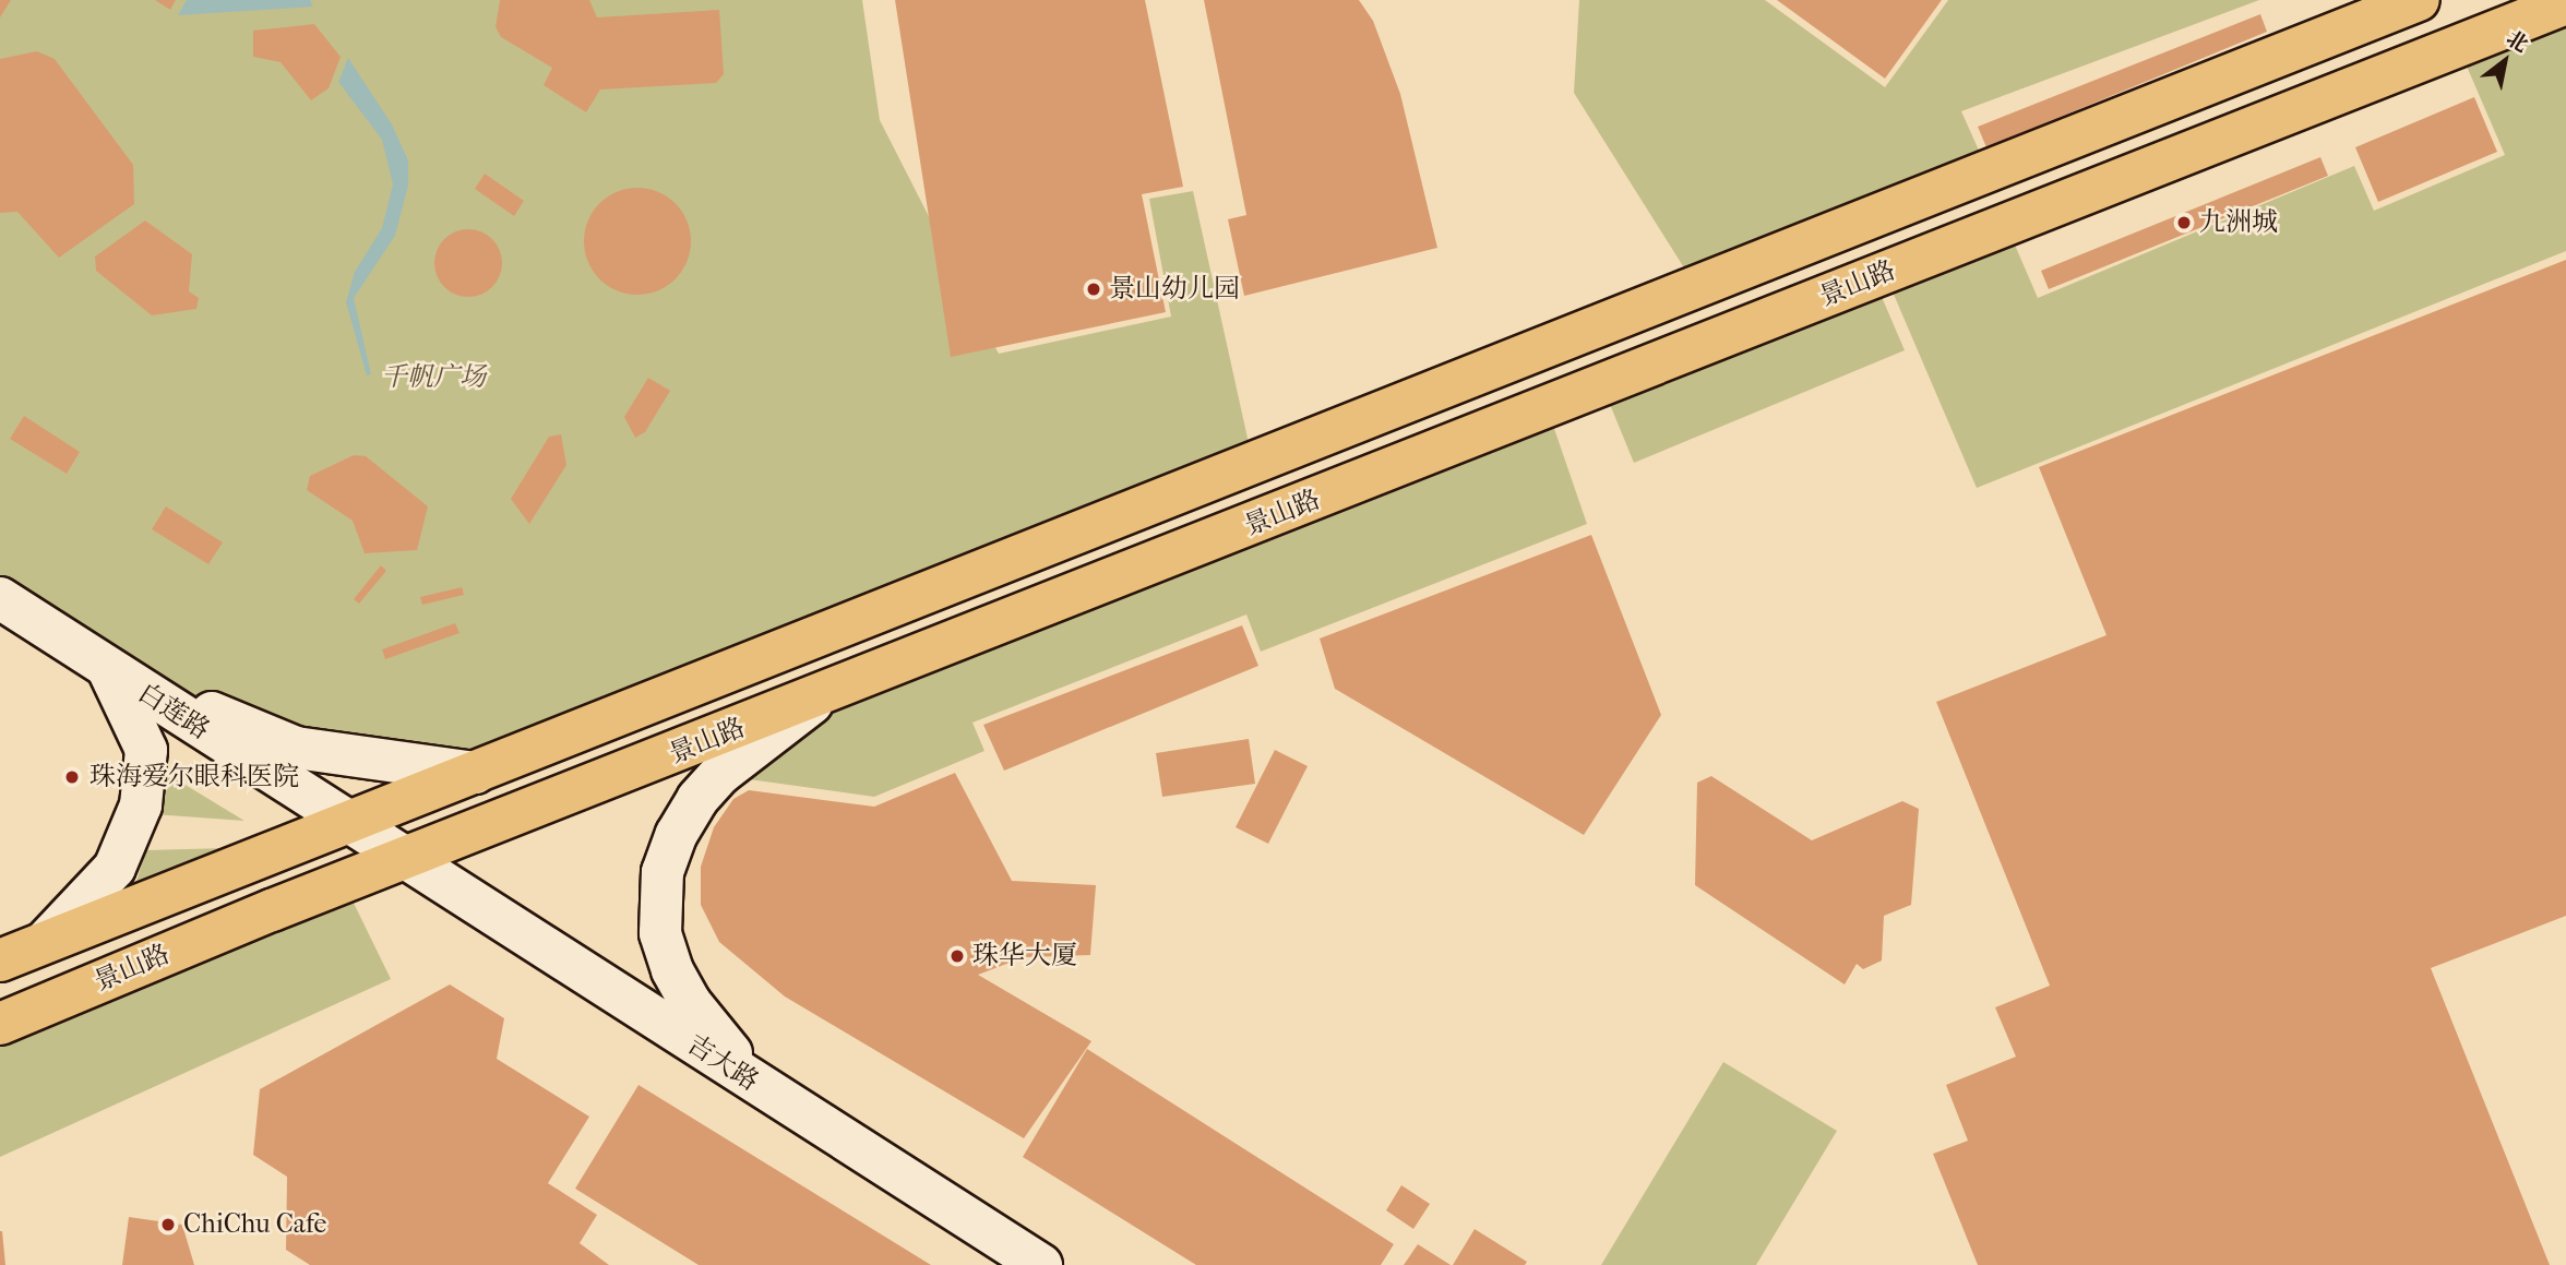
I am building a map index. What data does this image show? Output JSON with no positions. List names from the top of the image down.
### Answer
{
  "streets": {
    "main road": ["景山路", "白莲路", "吉大路"]
  },
  "crossings": [
    ["景山路", "白莲路"],
    ["景山路", "吉大路"],
    ["白莲路", "吉大路"]
  ],
  "parks": ["千帆广场"],
  "places": [
    "九洲城",
    "景山幼儿园",
    "珠海爱尔眼科医院",
    "珠华大厦",
    "ChiChu Cafe"
  ],
  "north": "top right"
}
